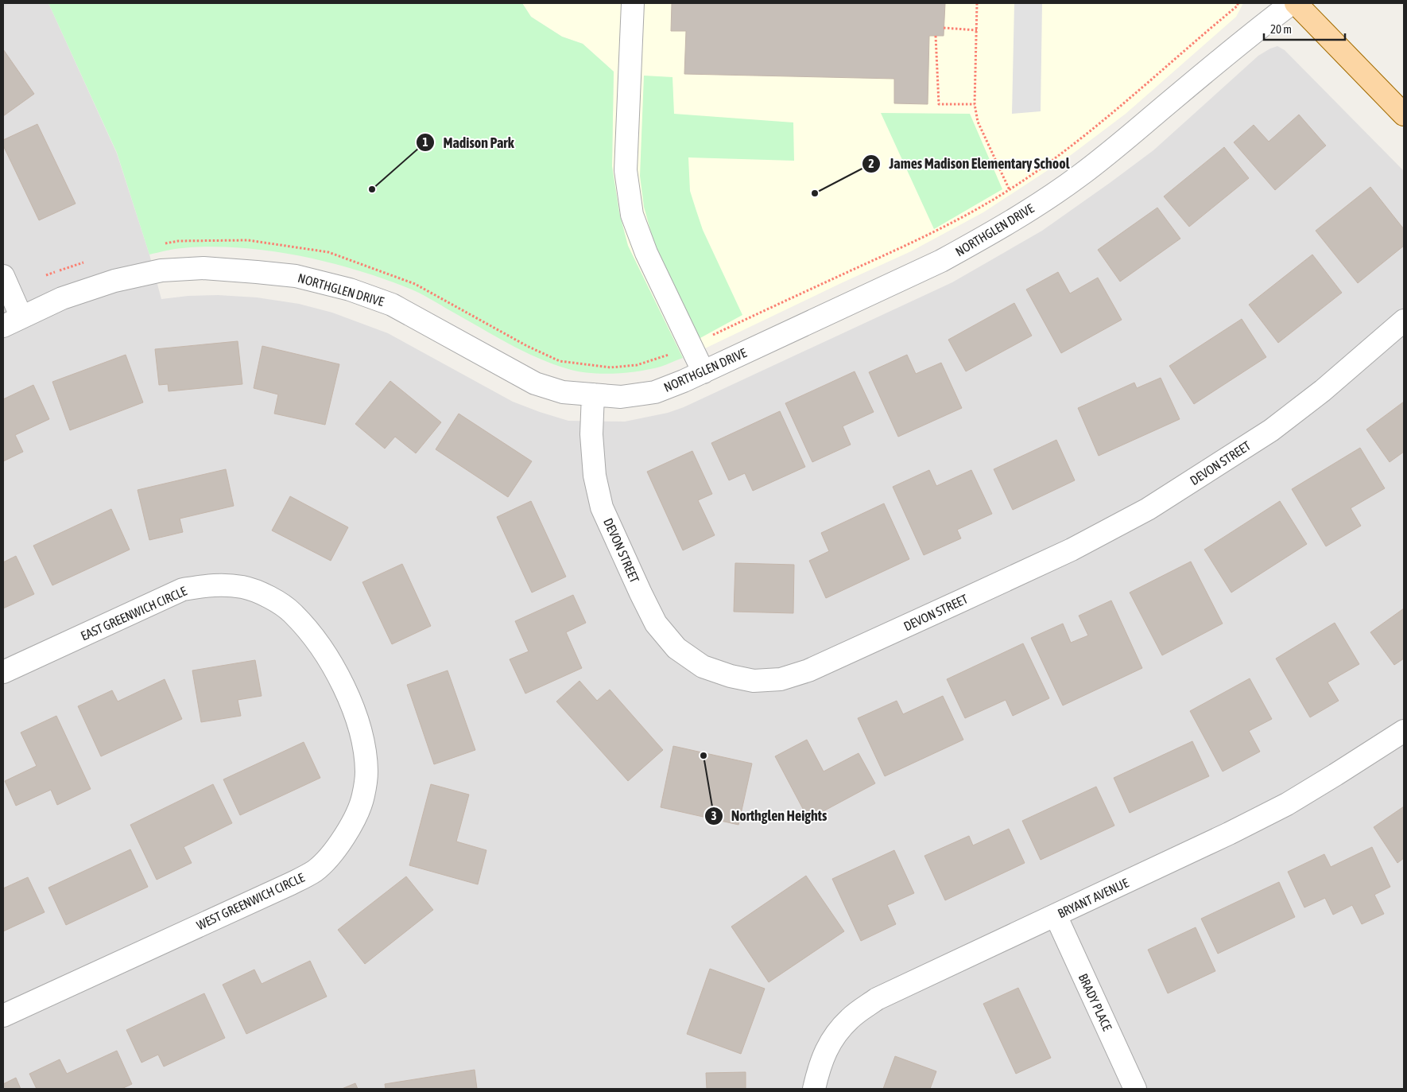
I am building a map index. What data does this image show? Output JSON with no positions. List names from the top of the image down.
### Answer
{
  "streets": {
    "street": [
      "NORTHGLEN DRIVE",
      "DEVON STREET",
      "EAST GREENWICH CIRCLE",
      "BRYANT AVENUE",
      "WEST GREENWICH CIRCLE",
      "BRADY PLACE"
    ]
  },
  "crossings": [
    ["NORTHGLEN DRIVE", "DEVON STREET"],
    ["EAST GREENWICH CIRCLE", "WEST GREENWICH CIRCLE"],
    ["BRYANT AVENUE", "BRADY PLACE"]
  ],
  "places": ["Madison Park", "James Madison Elementary School", "Northglen Heights"],
  "scale_bar": "20 m"
}
